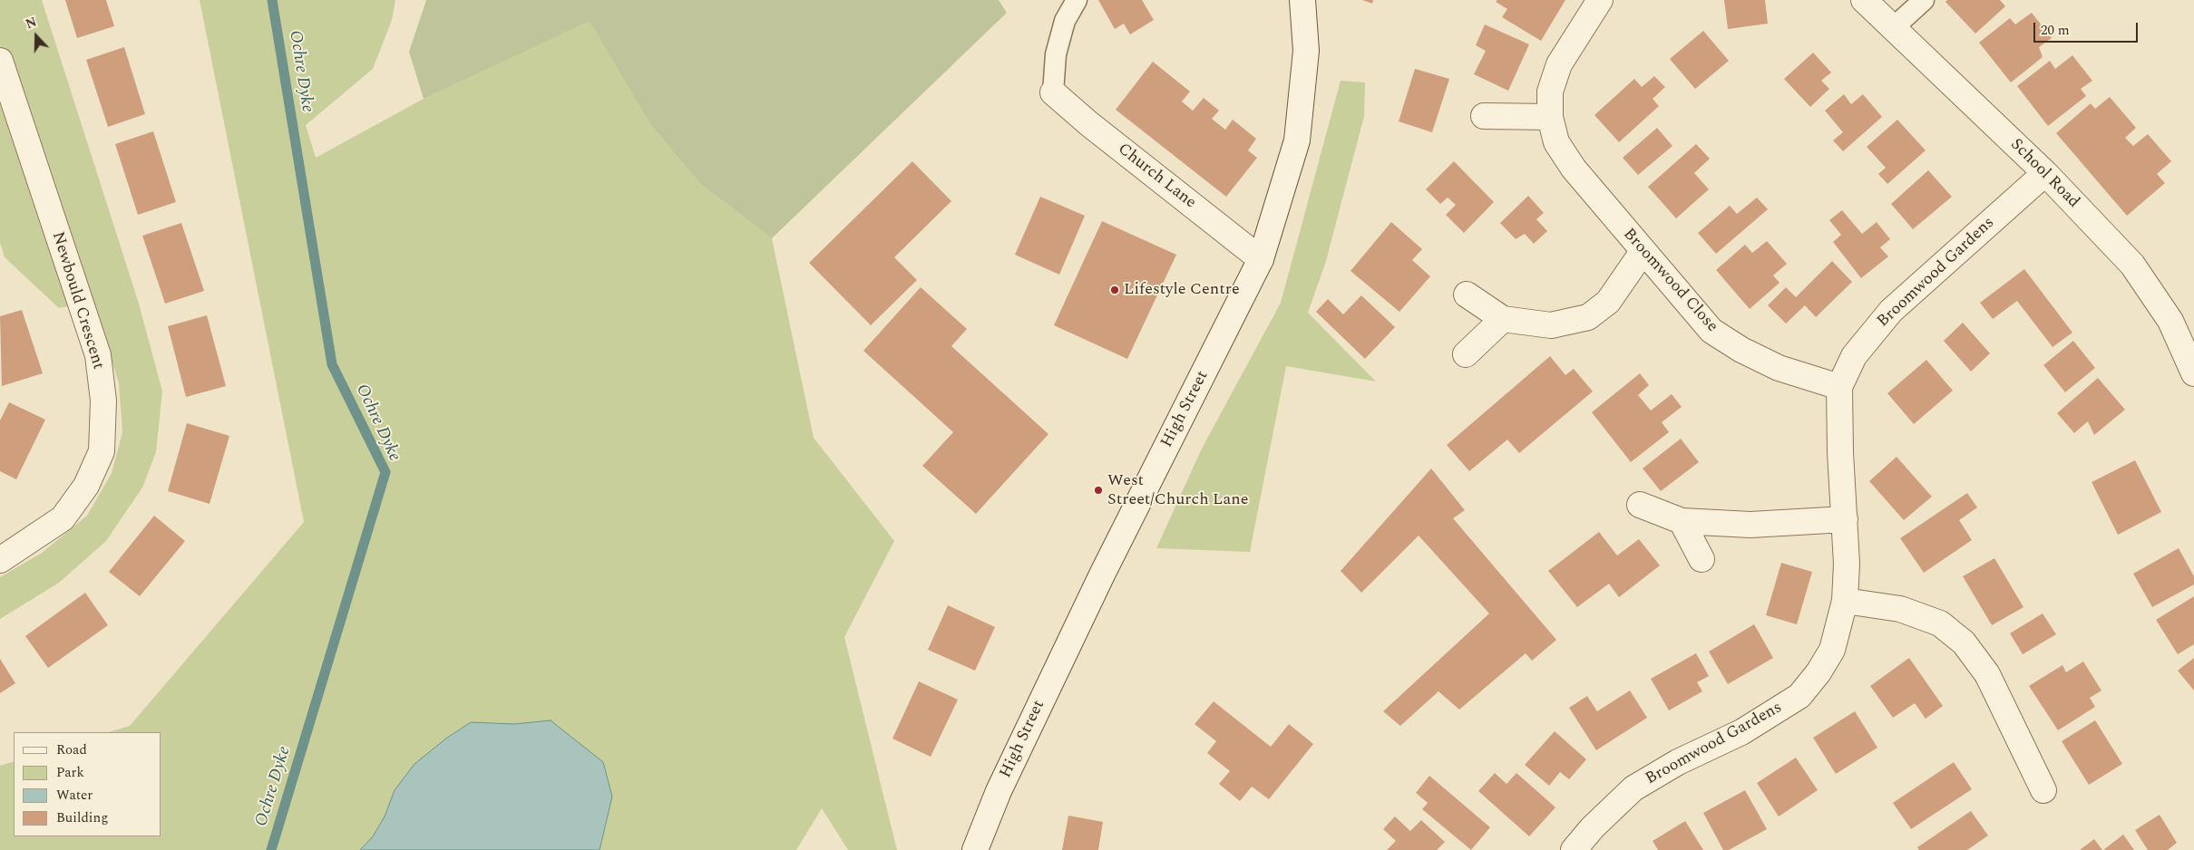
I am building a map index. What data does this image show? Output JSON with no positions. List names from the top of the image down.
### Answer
{
  "streets": {
    "street": [
      "School Road",
      "Church Lane",
      "Broomwood Gardens",
      "Broomwood Close",
      "Newbould Crescent",
      "High Street"
    ]
  },
  "crossings": [
    ["School Road", "Broomwood Gardens"],
    ["Church Lane", "High Street"],
    ["Broomwood Gardens", "Broomwood Close"]
  ],
  "water": ["Ochre Dyke"],
  "places": ["Lifestyle Centre", "West Street/Church Lane"],
  "legend": [
    "Road",
    "Park",
    "Water",
    "Building"
  ],
  "scale_bar": "20 m",
  "north": "top"
}
